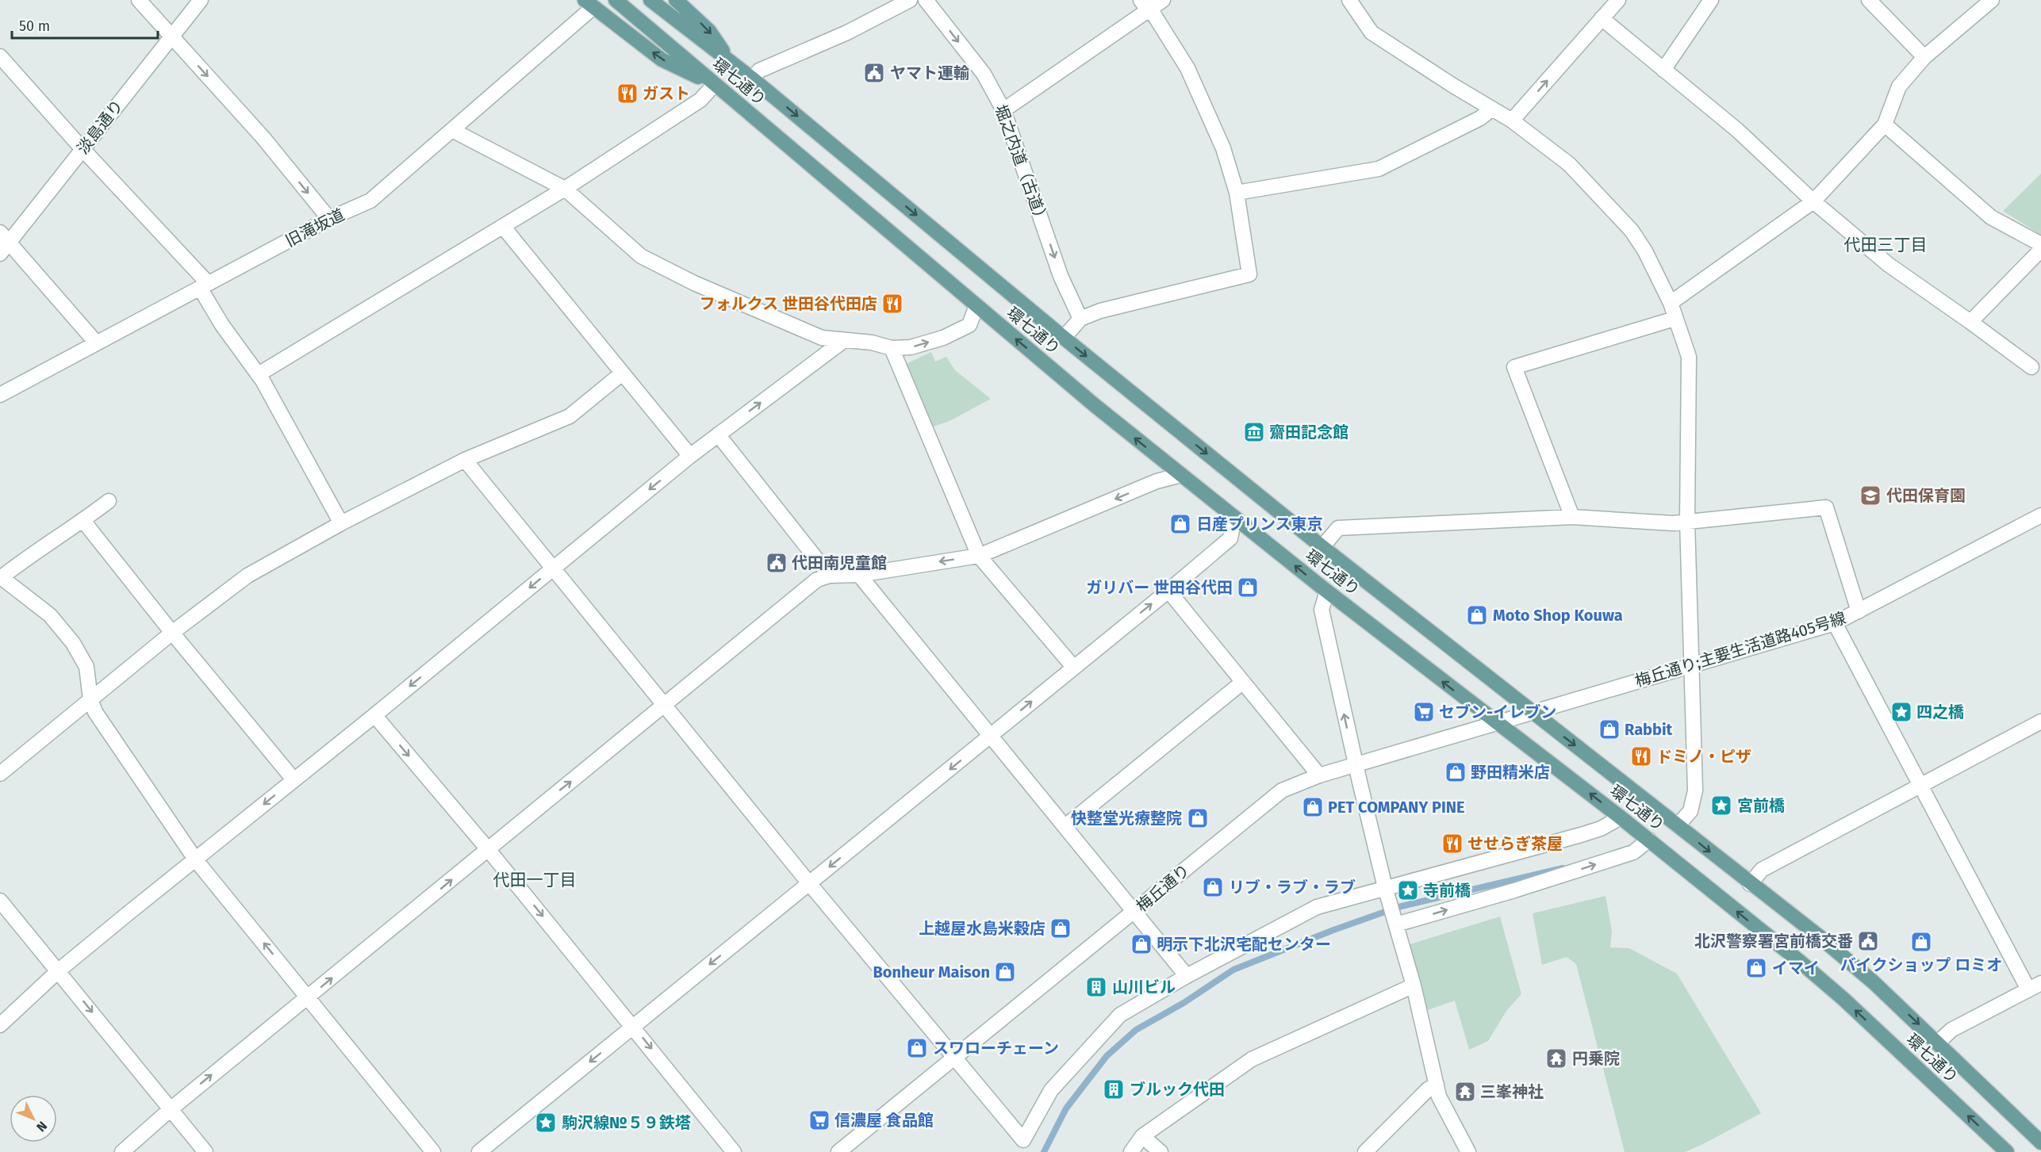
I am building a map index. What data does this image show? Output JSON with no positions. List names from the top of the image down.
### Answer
{
  "streets": {
    "main road": ["環七通り"],
    "street": [
      "淡島通り",
      "堀之内道（古道）",
      "旧滝坂道",
      "梅丘通り;主要生活道路405号線",
      "梅丘通り"
    ]
  },
  "crossings": [
    ["環七通り", "梅丘通り;主要生活道路405号線"],
    ["環七通り", "梅丘通り"],
    ["梅丘通り;主要生活道路405号線", "梅丘通り"]
  ],
  "one_way": ["堀之内道（古道）"],
  "districts": ["代田三丁目", "代田一丁目"],
  "places": {
    "public building": ["ヤマト運輸", "代田南児童館", "北沢警察署宮前橋交番"],
    "restaurant": [
      "ガスト",
      "フォルクス 世田谷代田店",
      "ドミノ・ピザ",
      "せせらぎ茶屋"
    ],
    "museum": ["齋田記念館"],
    "school or university": ["代田保育園"],
    "shop": [
      "日産プリンス東京",
      "ガリバー 世田谷代田",
      "Moto Shop Kouwa",
      "Rabbit",
      "野田精米店",
      "PET COMPANY PINE",
      "快整堂光療整院",
      "リブ・ラブ・ラブ",
      "上越屋水島米穀店",
      "バイクショップ ロミオ",
      "明示下北沢宅配センター",
      "イマイ",
      "Bonheur Maison",
      "スワローチェーン"
    ],
    "supermarket": ["セブン-イレブン", "信濃屋 食品館"],
    "place": [
      "四之橋",
      "宮前橋",
      "寺前橋",
      "駒沢線№５９鉄塔"
    ],
    "building": ["山川ビル", "ブルック代田"],
    "temple": ["円乗院", "三峯神社"]
  },
  "scale_bar": "50 m",
  "north": "bottom right"
}
